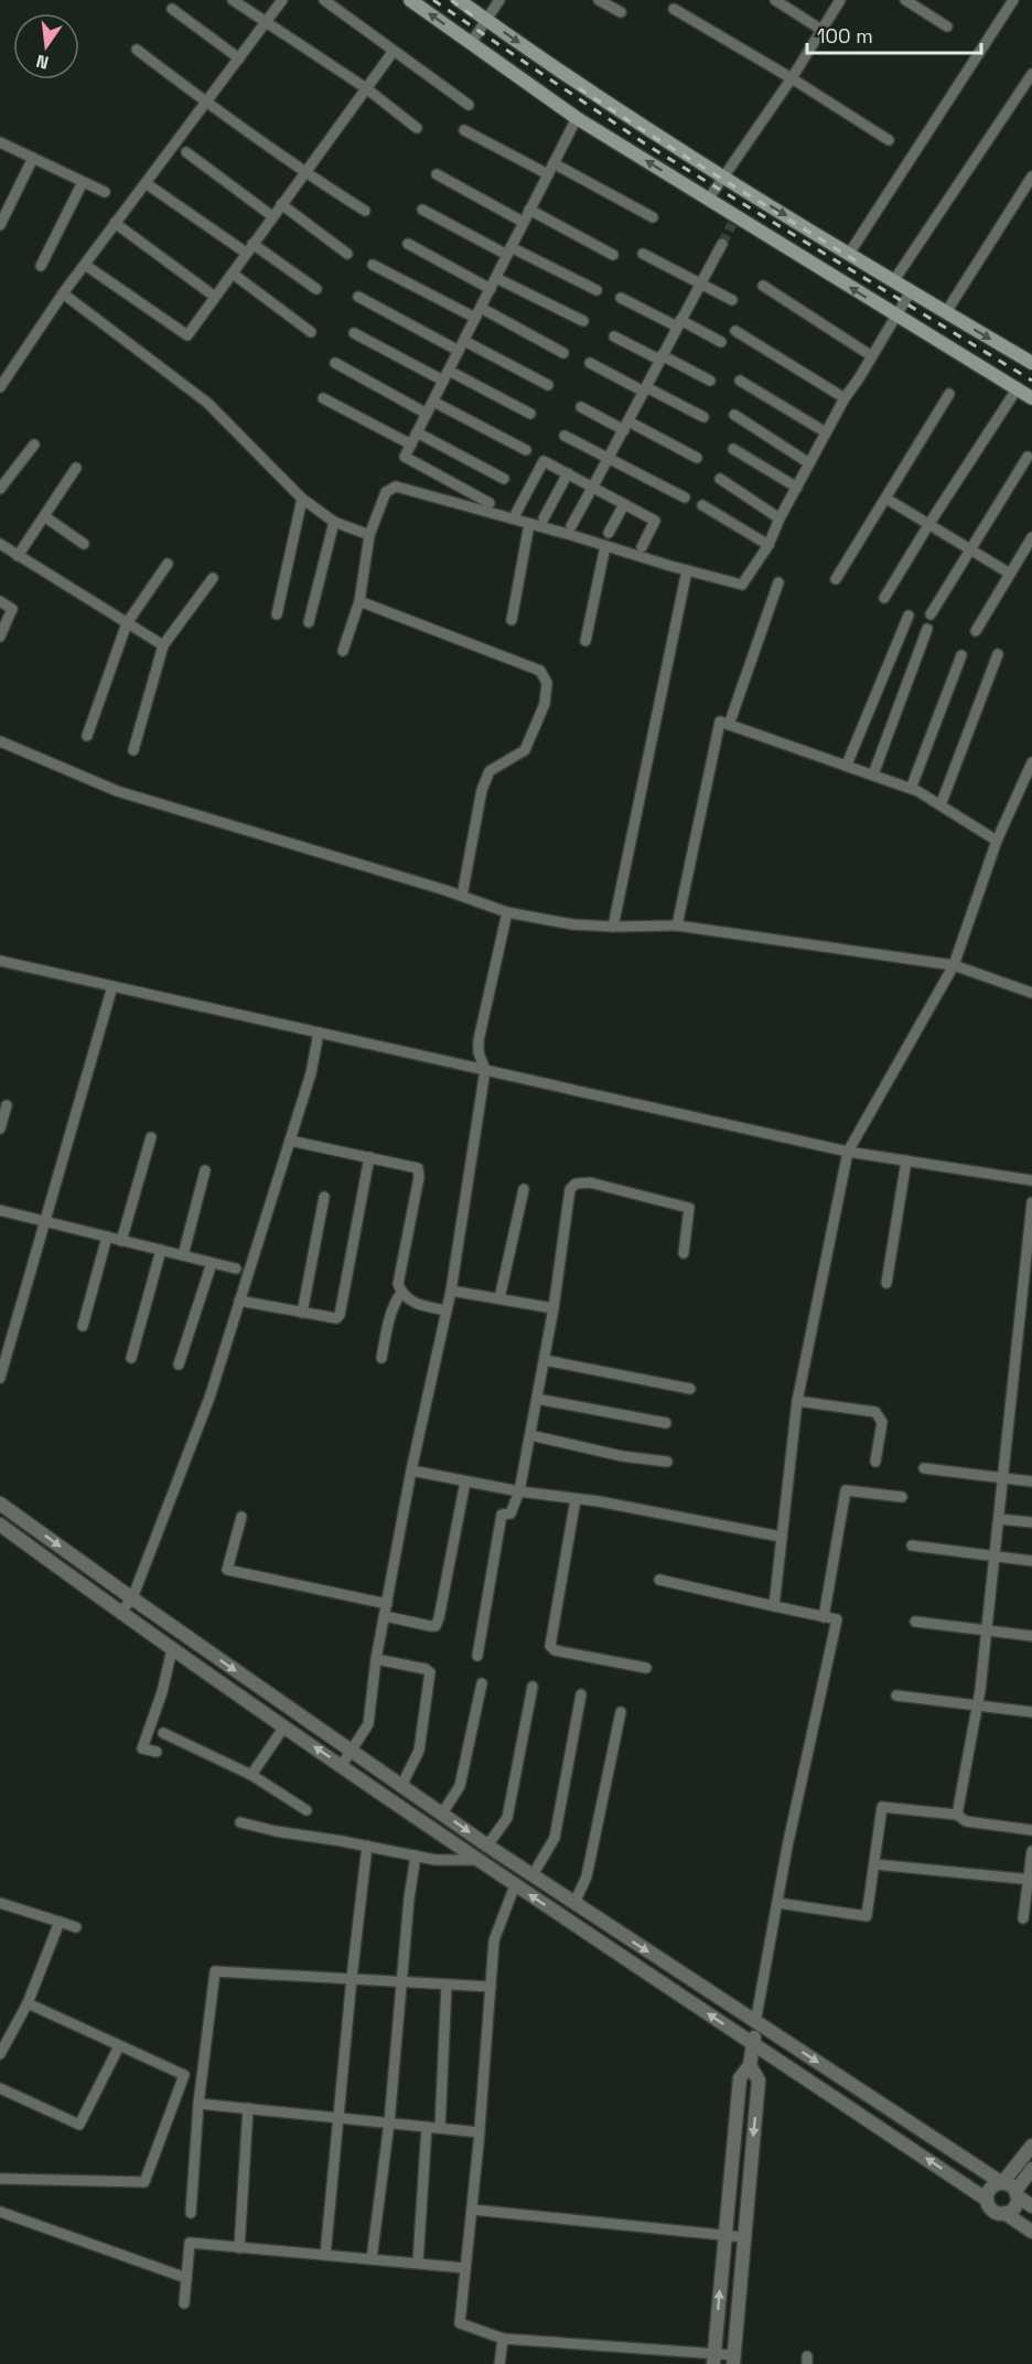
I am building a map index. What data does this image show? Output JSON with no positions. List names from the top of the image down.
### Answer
{
  "scale_bar": "100 m",
  "north": "bottom"
}
